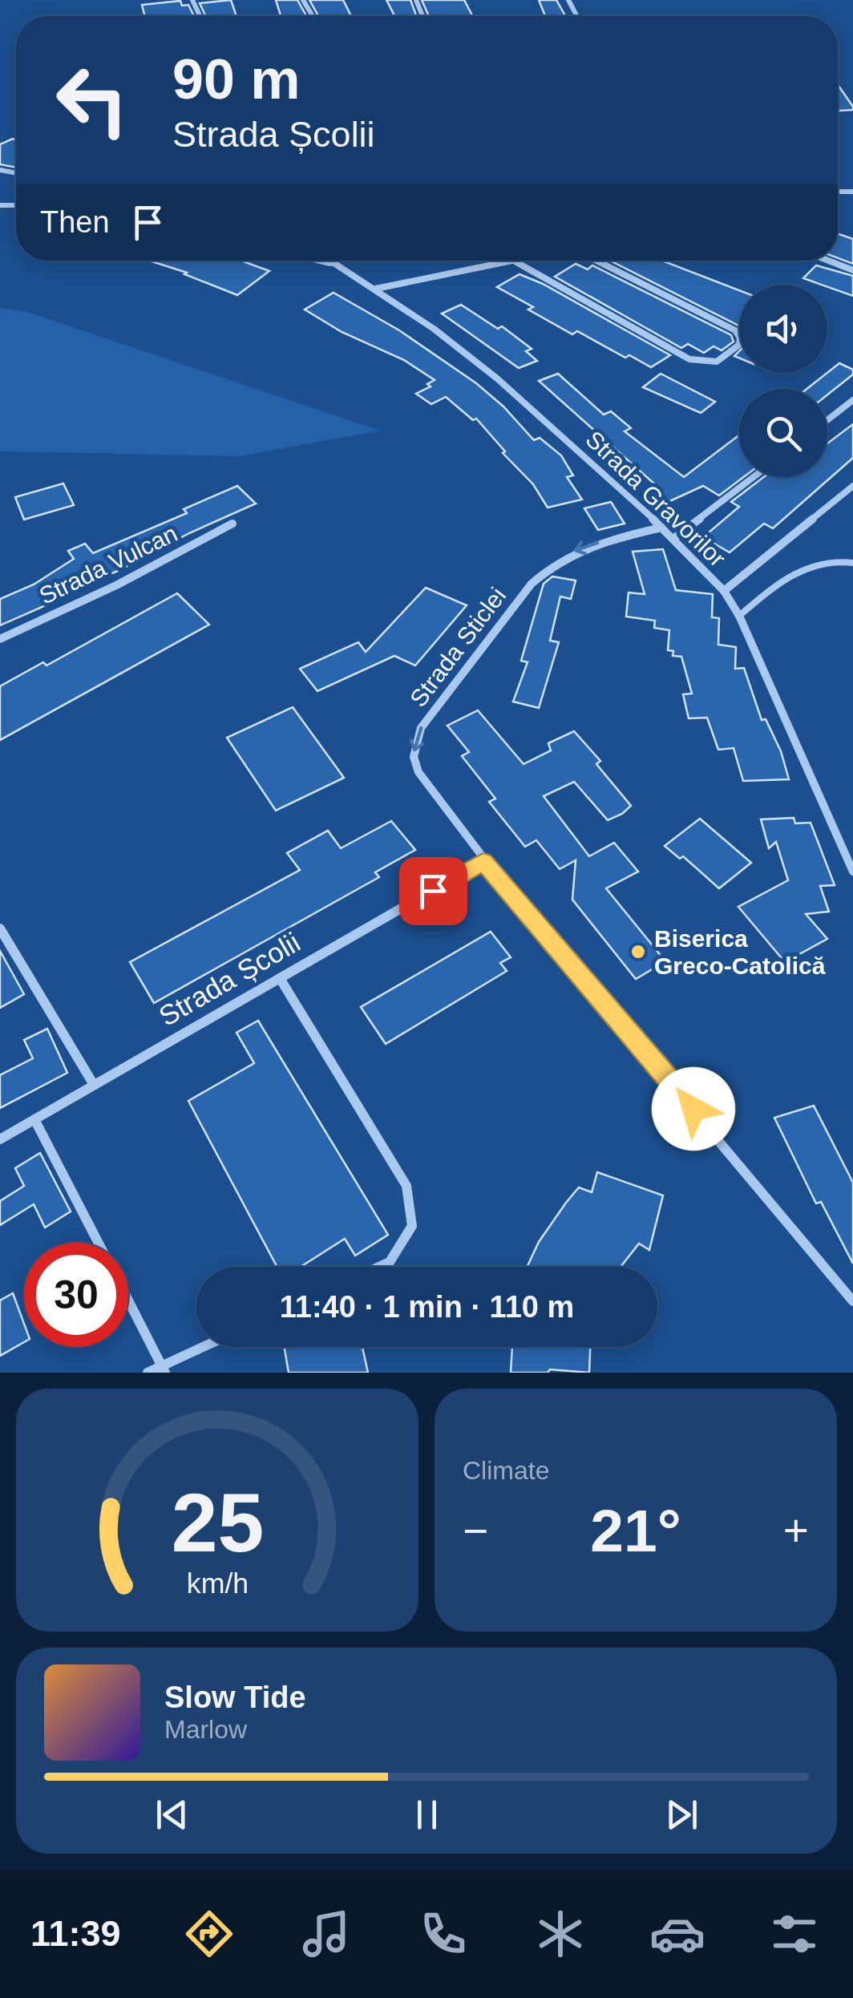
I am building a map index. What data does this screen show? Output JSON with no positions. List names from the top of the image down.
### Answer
{
  "streets": {
    "street": [
      "Strada Gravorilor",
      "Strada Vulcan",
      "Strada Sticlei",
      "Strada Școlii"
    ]
  },
  "crossings": [
    ["Strada Gravorilor", "Strada Sticlei"],
    ["Strada Sticlei", "Strada Școlii"]
  ],
  "places": ["Biserica Greco-Catolică"],
  "page": {
    "turn": ["90 m", "Strada Școlii"],
    "then": "Then",
    "limit": "30",
    "trip": "11:40 · 1 min · 110 m",
    "tile": "Climate",
    "heat": ["−", "21°", "+"],
    "song": ["Slow Tide", "Marlow"],
    "tabs": "11:39",
    "gauge": ["25", "km/h"]
  }
}
